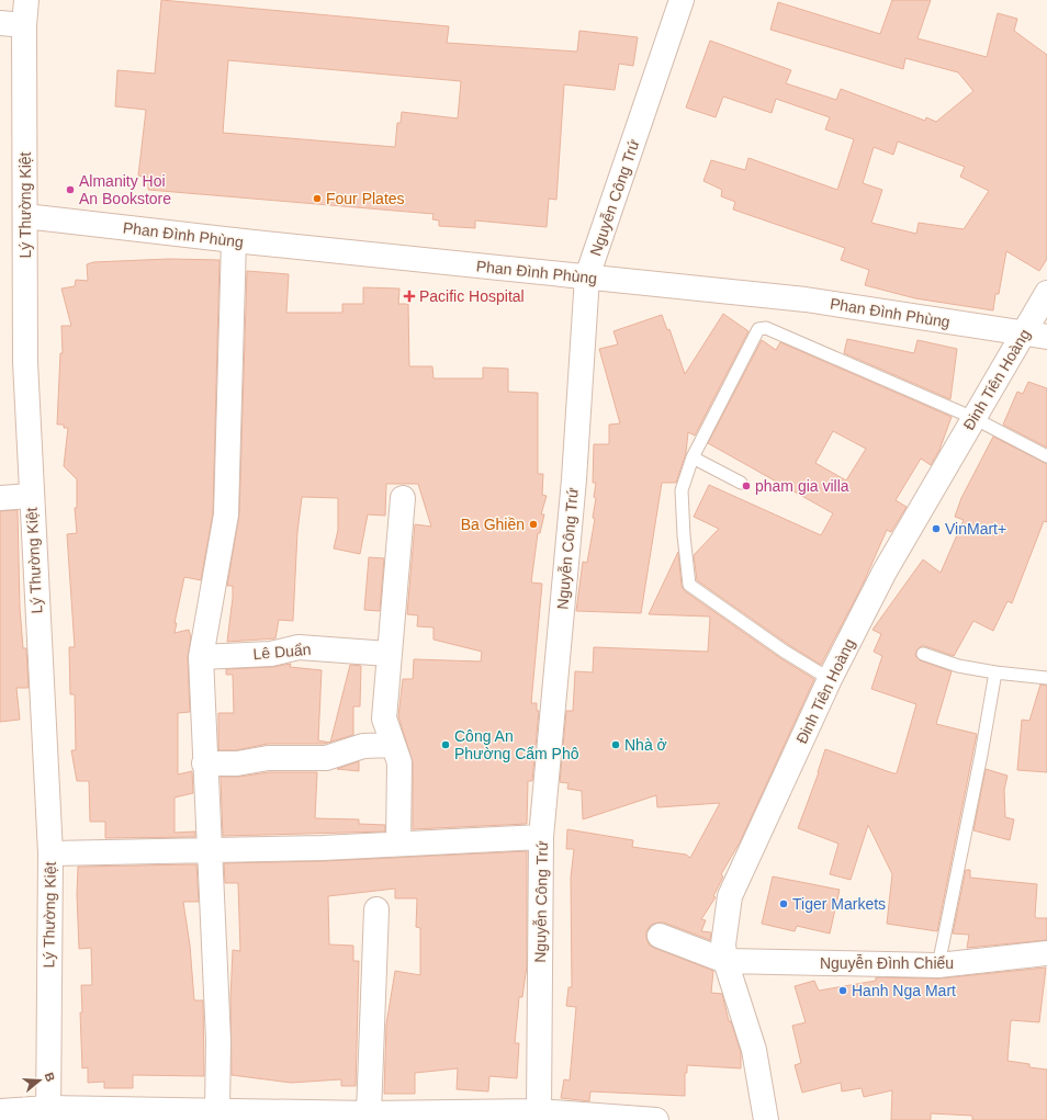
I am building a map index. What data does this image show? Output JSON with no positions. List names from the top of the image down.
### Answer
{
  "streets": {
    "street": [
      "Nguyễn Công Trứ",
      "Lý Thường Kiệt",
      "Phan Đình Phùng",
      "Đinh Tiên Hoàng",
      "Lê Duẩn",
      "Nguyễn Đình Chiểu"
    ]
  },
  "crossings": [
    ["Nguyễn Công Trứ", "Phan Đình Phùng"],
    ["Lý Thường Kiệt", "Phan Đình Phùng"],
    ["Phan Đình Phùng", "Đinh Tiên Hoàng"],
    ["Đinh Tiên Hoàng", "Nguyễn Đình Chiểu"]
  ],
  "places": {
    "other": [
      "Almanity Hoi An Bookstore",
      "Four Plates",
      "pham gia villa",
      "Ba Ghiền",
      "VinMart+",
      "Công An Phường Cẩm Phô",
      "Nhà ở",
      "Tiger Markets",
      "Hanh Nga Mart"
    ],
    "health": ["Pacific Hospital"]
  },
  "north": "right"
}
